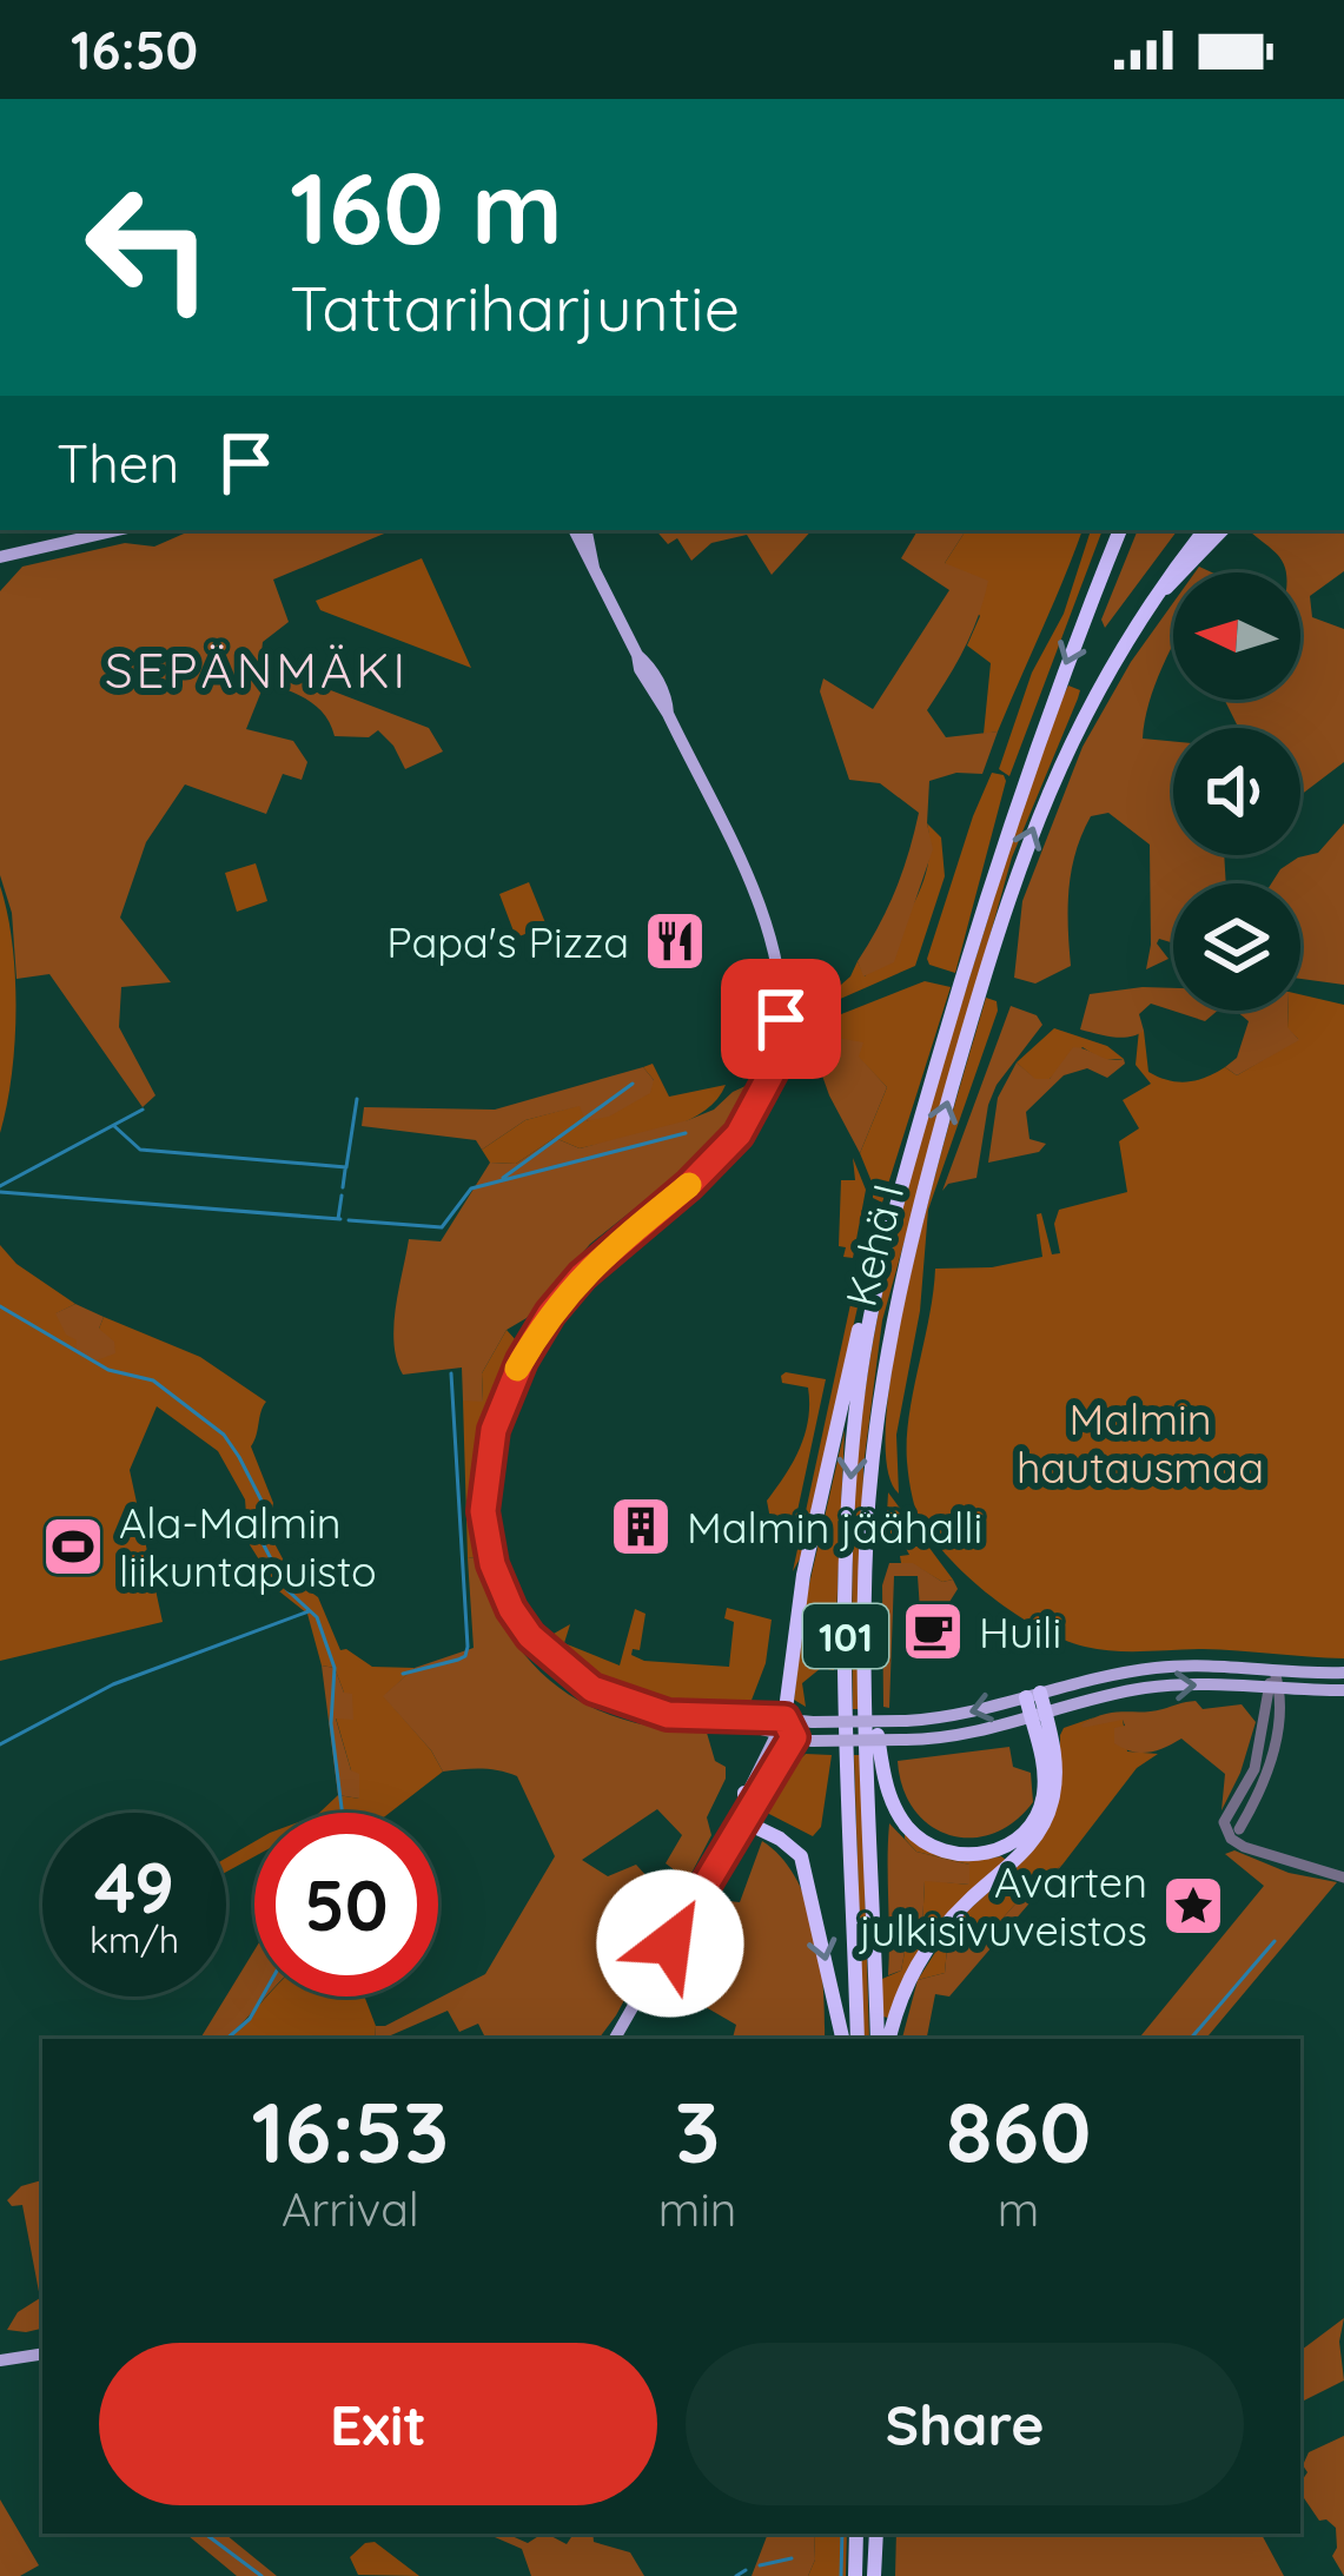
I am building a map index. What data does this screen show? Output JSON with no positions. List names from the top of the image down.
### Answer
{
  "streets": {
    "highway": ["Kehä I", "101"]
  },
  "districts": ["SEPÄNMÄKI"],
  "parks": ["Malmin hautausmaa"],
  "places": {
    "restaurant": ["Papa's Pizza"],
    "building": ["Malmin jäähalli"],
    "sports": ["Ala-Malmin liikuntapuisto"],
    "cafe": ["Huili"],
    "place": ["Avarten julkisivuveistos"]
  },
  "north": "left",
  "page": {
    "status": "16:50",
    "turn": ["160 m", "Tattariharjuntie"],
    "then": "Then",
    "speed": "49 km/h",
    "limit": "50",
    "eta": [
      "16:53",
      "Arrival",
      "3",
      "min",
      "860",
      "m"
    ],
    "buttons": ["Exit", "Share"]
  }
}
